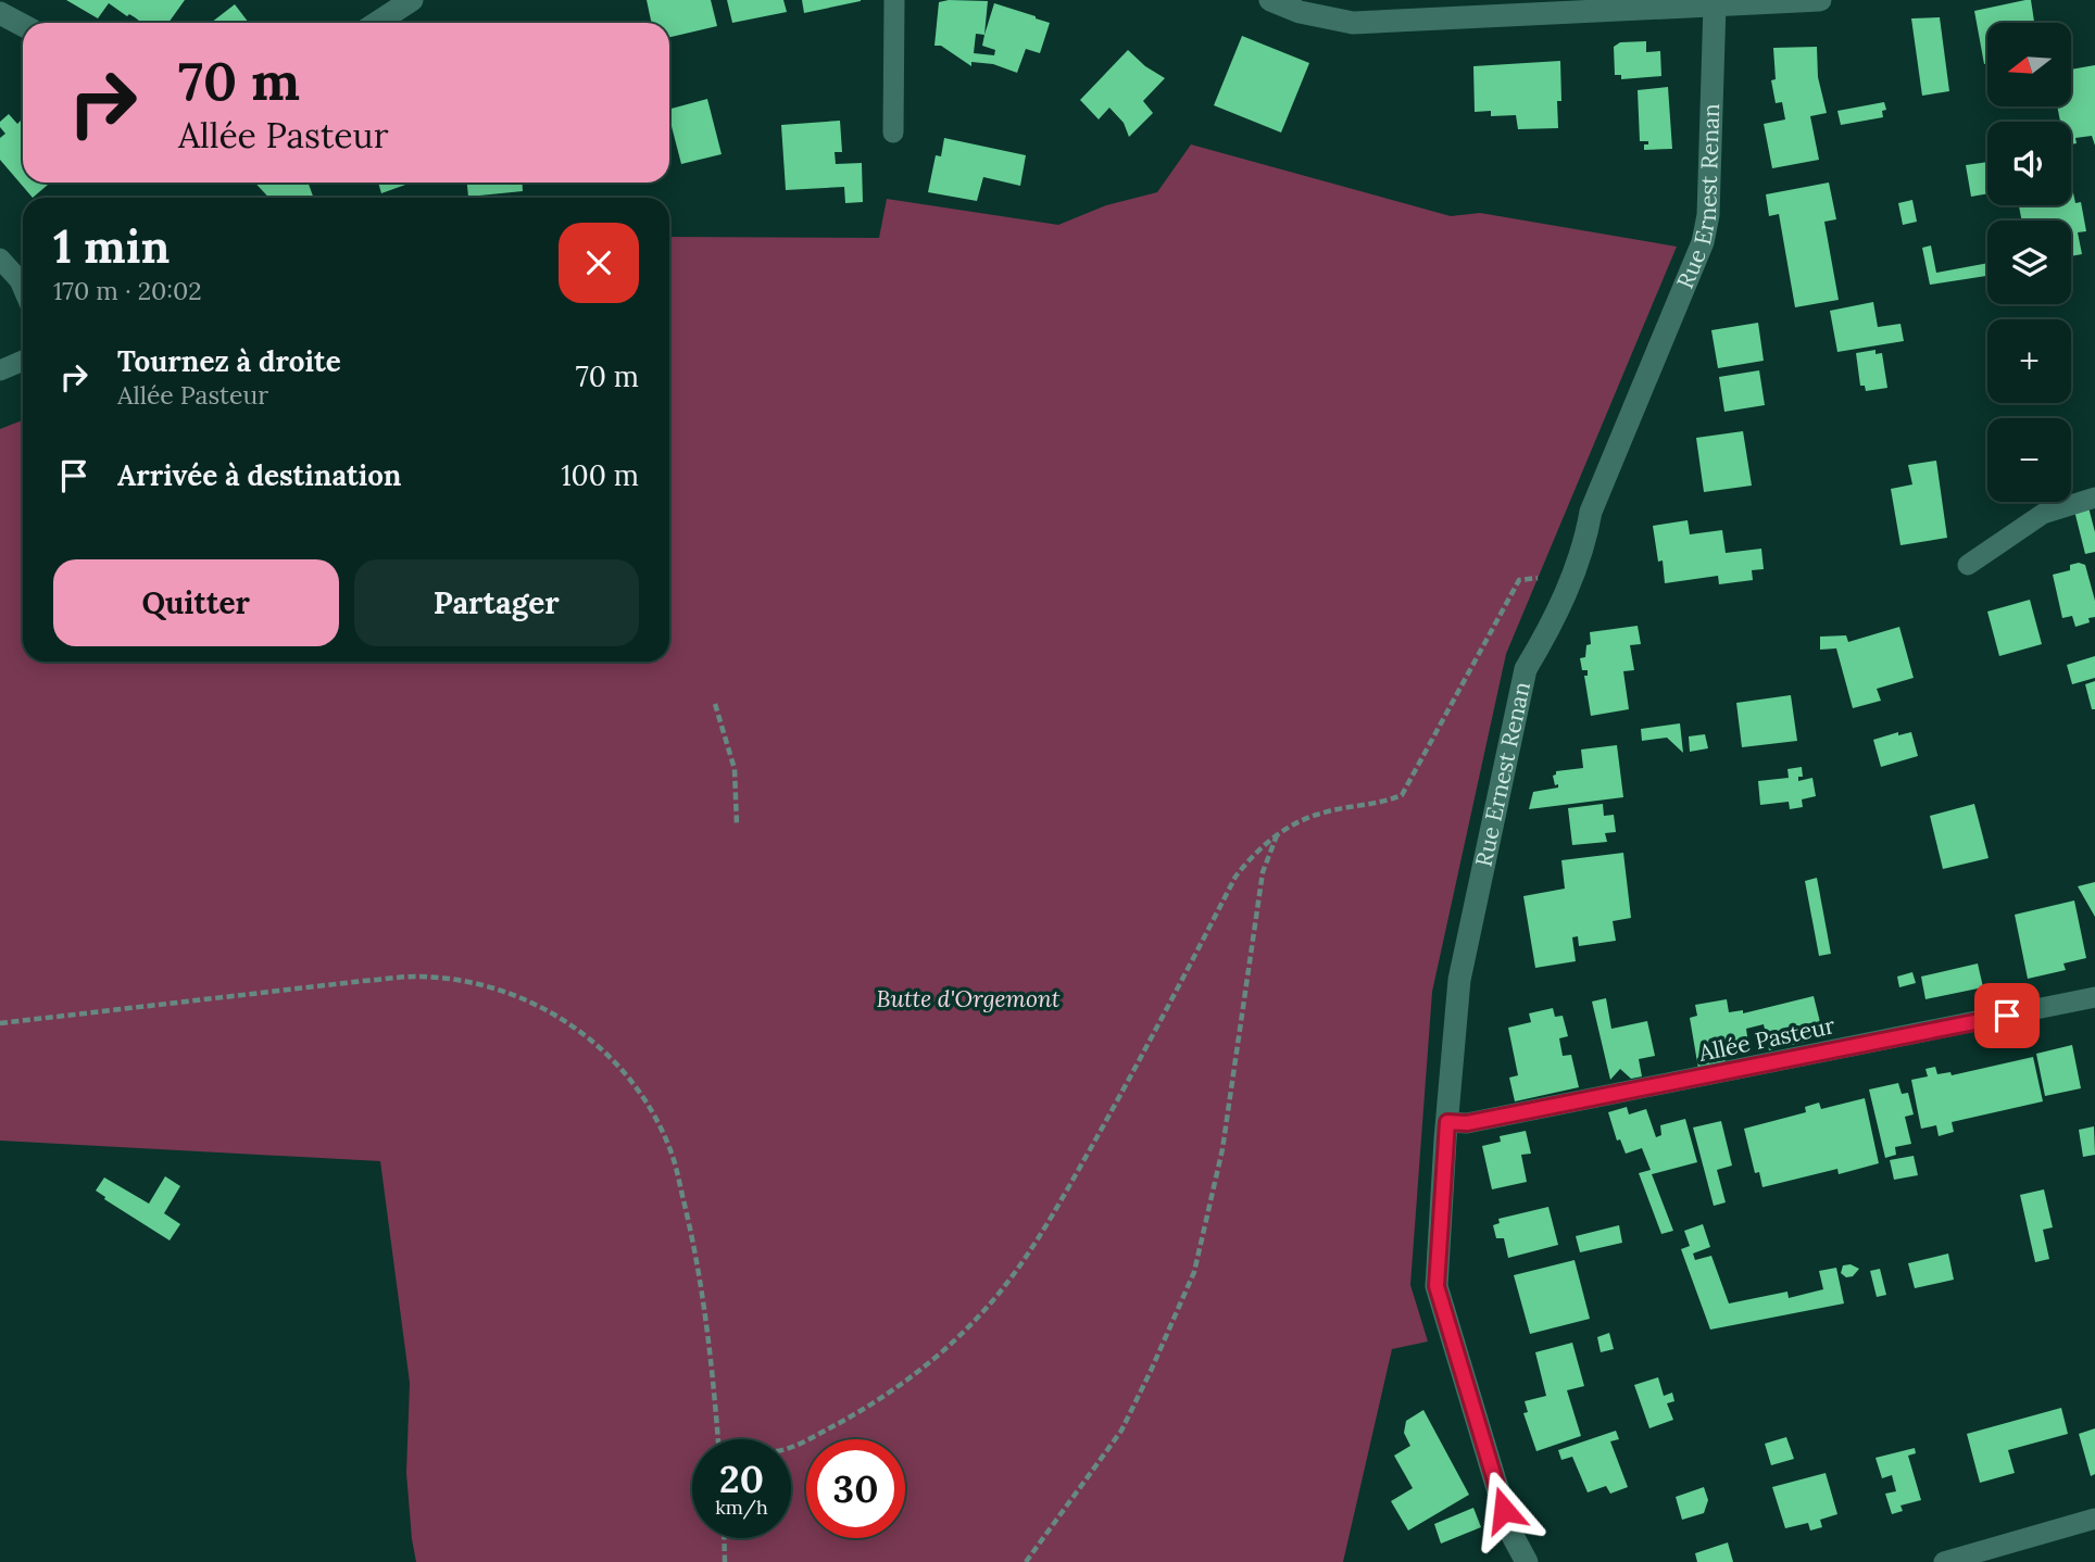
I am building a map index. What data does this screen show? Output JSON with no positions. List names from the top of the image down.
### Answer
{
  "streets": {
    "street": ["Rue Ernest Renan"],
    "lane": ["Allée Pasteur"]
  },
  "crossings": [
    ["Rue Ernest Renan", "Allée Pasteur"]
  ],
  "parks": ["Butte d'Orgemont"],
  "north": "left",
  "page": {
    "map_buttons": ["+", "−"],
    "turn": ["70 m", "Allée Pasteur"],
    "heading": ["1 min", "170 m · 20:02"],
    "list": [
      {
        "name": "Tournez à droite",
        "note": "Allée Pasteur",
        "value": "70 m"
      },
      {
        "name": "Arrivée à destination",
        "value": "100 m"
      }
    ],
    "buttons": ["Quitter", "Partager"],
    "speed": "20 km/h",
    "limit": "30"
  }
}
